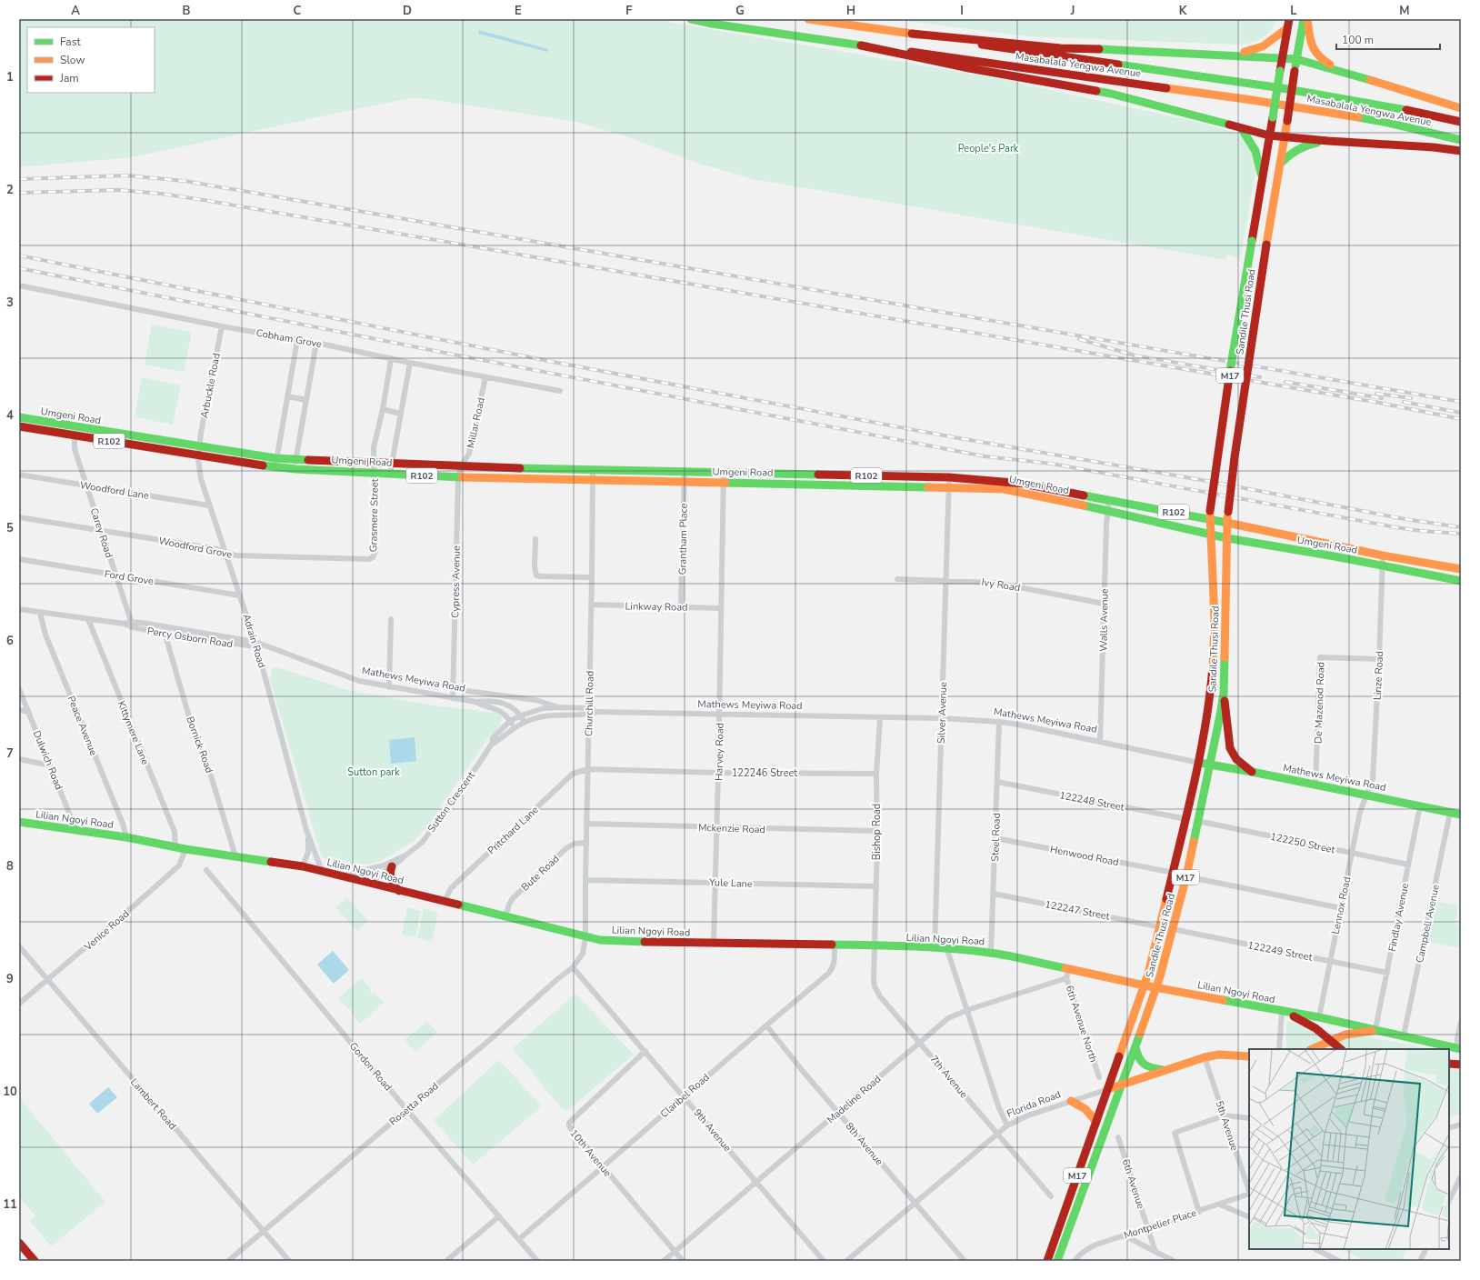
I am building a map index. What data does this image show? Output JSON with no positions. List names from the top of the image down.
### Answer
{
  "streets": {
    "main road": [
      "Masabalala Yengwa Avenue",
      "Sandile Thusi Road",
      "M17",
      "Umgeni Road",
      "R102",
      "Mathews Meyiwa Road",
      "Lilian Ngoyi Road",
      "Florida Road"
    ],
    "street": [
      "Cobham Grove",
      "Arbuckle Road",
      "Millar Road",
      "Woodford Lane",
      "Grasmere Street",
      "Carey Road",
      "Grantham Place",
      "Woodford Grove",
      "Ford Grove",
      "Cypress Avenue",
      "Ivy Road",
      "Linkway Road",
      "Walls Avenue",
      "Percy Osborn Road",
      "Adrain Road",
      "Linze Road",
      "De Mazenod Road",
      "Churchill Road",
      "Silver Avenue",
      "Peace Avenue",
      "Kittymere Lane",
      "Bornick Road",
      "Harvey Road",
      "Dulwich Road",
      "122246 Street",
      "122248 Street",
      "Sutton Crescent",
      "Mckenzie Road",
      "Pritchard Lane",
      "Bishop Road",
      "Steel Road",
      "122250 Street",
      "Henwood Road",
      "Bute Road",
      "Yule Lane",
      "Lennox Road",
      "122247 Street",
      "Findlay Avenue",
      "Campbell Avenue",
      "Venice Road",
      "122249 Street",
      "6th Avenue North",
      "Gordon Road",
      "7th Avenue",
      "Claribel Road",
      "Madeline Road",
      "Lambert Road",
      "Rosetta Road",
      "5th Avenue",
      "9th Avenue",
      "8th Avenue",
      "10th Avenue",
      "6th Avenue",
      "Montpelier Place"
    ]
  },
  "crossings": [
    ["Sandile Thusi Road", "Umgeni Road"],
    ["Sandile Thusi Road", "Mathews Meyiwa Road"],
    ["Sandile Thusi Road", "122248 Street"],
    ["Sandile Thusi Road", "Lilian Ngoyi Road"],
    ["Sandile Thusi Road", "122250 Street"],
    ["Sandile Thusi Road", "Henwood Road"],
    ["Sandile Thusi Road", "122247 Street"],
    ["Sandile Thusi Road", "122249 Street"],
    ["Sandile Thusi Road", "Florida Road"],
    ["Cobham Grove", "Arbuckle Road"],
    ["Cobham Grove", "Millar Road"],
    ["Cobham Grove", "Grasmere Street"],
    ["Arbuckle Road", "Umgeni Road"],
    ["Arbuckle Road", "Adrain Road"],
    ["Umgeni Road", "Millar Road"],
    ["Umgeni Road", "Grasmere Street"],
    ["Umgeni Road", "Carey Road"],
    ["Umgeni Road", "Grantham Place"],
    ["Umgeni Road", "Cypress Avenue"],
    ["Umgeni Road", "Walls Avenue"],
    ["Umgeni Road", "Adrain Road"],
    ["Umgeni Road", "Linze Road"],
    ["Umgeni Road", "Churchill Road"],
    ["Umgeni Road", "Silver Avenue"],
    ["Umgeni Road", "Harvey Road"],
    ["Millar Road", "Cypress Avenue"],
    ["Woodford Lane", "Carey Road"],
    ["Woodford Lane", "Adrain Road"],
    ["Grasmere Street", "Woodford Grove"],
    ["Carey Road", "Woodford Grove"],
    ["Carey Road", "Ford Grove"],
    ["Carey Road", "Percy Osborn Road"],
    ["Grantham Place", "Linkway Road"],
    ["Woodford Grove", "Adrain Road"],
    ["Ford Grove", "Adrain Road"],
    ["Cypress Avenue", "Mathews Meyiwa Road"],
    ["Ivy Road", "Walls Avenue"],
    ["Ivy Road", "Silver Avenue"],
    ["Linkway Road", "Churchill Road"],
    ["Linkway Road", "Harvey Road"],
    ["Walls Avenue", "Mathews Meyiwa Road"],
    ["Percy Osborn Road", "Adrain Road"],
    ["Percy Osborn Road", "Mathews Meyiwa Road"],
    ["Percy Osborn Road", "Peace Avenue"],
    ["Percy Osborn Road", "Kittymere Lane"],
    ["Percy Osborn Road", "Bornick Road"],
    ["Adrain Road", "Mathews Meyiwa Road"],
    ["Adrain Road", "Lilian Ngoyi Road"],
    ["Linze Road", "Mathews Meyiwa Road"],
    ["Linze Road", "De Mazenod Road"],
    ["Linze Road", "Lennox Road"],
    ["Mathews Meyiwa Road", "De Mazenod Road"],
    ["Mathews Meyiwa Road", "Churchill Road"],
    ["Mathews Meyiwa Road", "Silver Avenue"],
    ["Mathews Meyiwa Road", "Harvey Road"],
    ["Mathews Meyiwa Road", "Sutton Crescent"],
    ["Mathews Meyiwa Road", "Bishop Road"],
    ["Mathews Meyiwa Road", "Steel Road"],
    ["Mathews Meyiwa Road", "Lennox Road"],
    ["Mathews Meyiwa Road", "Findlay Avenue"],
    ["Mathews Meyiwa Road", "Campbell Avenue"],
    ["Churchill Road", "122246 Street"],
    ["Churchill Road", "Lilian Ngoyi Road"],
    ["Churchill Road", "Mckenzie Road"],
    ["Churchill Road", "Pritchard Lane"],
    ["Churchill Road", "Bute Road"],
    ["Churchill Road", "Yule Lane"],
    ["Churchill Road", "Rosetta Road"],
    ["Silver Avenue", "Lilian Ngoyi Road"],
    ["Peace Avenue", "Lilian Ngoyi Road"],
    ["Kittymere Lane", "Lilian Ngoyi Road"],
    ["Bornick Road", "Lilian Ngoyi Road"],
    ["Harvey Road", "122246 Street"],
    ["Harvey Road", "Lilian Ngoyi Road"],
    ["Harvey Road", "Mckenzie Road"],
    ["Harvey Road", "Yule Lane"],
    ["Dulwich Road", "Lilian Ngoyi Road"],
    ["122246 Street", "Pritchard Lane"],
    ["122246 Street", "Bishop Road"],
    ["122248 Street", "Steel Road"],
    ["Sutton Crescent", "Lilian Ngoyi Road"],
    ["Lilian Ngoyi Road", "Pritchard Lane"],
    ["Lilian Ngoyi Road", "Bishop Road"],
    ["Lilian Ngoyi Road", "Steel Road"],
    ["Lilian Ngoyi Road", "Bute Road"],
    ["Lilian Ngoyi Road", "Lennox Road"],
    ["Lilian Ngoyi Road", "Findlay Avenue"],
    ["Lilian Ngoyi Road", "Campbell Avenue"],
    ["Lilian Ngoyi Road", "Venice Road"],
    ["Lilian Ngoyi Road", "6th Avenue North"],
    ["Lilian Ngoyi Road", "7th Avenue"],
    ["Lilian Ngoyi Road", "Claribel Road"],
    ["Lilian Ngoyi Road", "Madeline Road"],
    ["Lilian Ngoyi Road", "Rosetta Road"],
    ["Mckenzie Road", "Bishop Road"],
    ["Bishop Road", "Yule Lane"],
    ["Bishop Road", "7th Avenue"],
    ["Steel Road", "Henwood Road"],
    ["Steel Road", "122247 Street"],
    ["122250 Street", "Lennox Road"],
    ["122250 Street", "Findlay Avenue"],
    ["Lennox Road", "122249 Street"],
    ["Findlay Avenue", "122249 Street"],
    ["Venice Road", "Lambert Road"],
    ["6th Avenue North", "Madeline Road"],
    ["Gordon Road", "Claribel Road"],
    ["Gordon Road", "Rosetta Road"],
    ["7th Avenue", "Madeline Road"],
    ["7th Avenue", "Florida Road"],
    ["Claribel Road", "9th Avenue"],
    ["Claribel Road", "8th Avenue"],
    ["Claribel Road", "10th Avenue"],
    ["Madeline Road", "9th Avenue"],
    ["Madeline Road", "8th Avenue"],
    ["Madeline Road", "10th Avenue"],
    ["Lambert Road", "Rosetta Road"],
    ["Rosetta Road", "9th Avenue"],
    ["Florida Road", "5th Avenue"],
    ["Florida Road", "8th Avenue"],
    ["9th Avenue", "10th Avenue"],
    ["6th Avenue", "Montpelier Place"]
  ],
  "parks": ["People's Park", "Sutton park"],
  "legend": ["Fast", "Slow", "Jam"],
  "scale_bar": "100 m",
  "grid": {
    "columns": [
      "A",
      "B",
      "C",
      "D",
      "E",
      "F",
      "G",
      "H",
      "I",
      "J",
      "K",
      "L",
      "M"
    ],
    "rows": [
      "1",
      "2",
      "3",
      "4",
      "5",
      "6",
      "7",
      "8",
      "9",
      "10",
      "11"
    ]
  }
}
